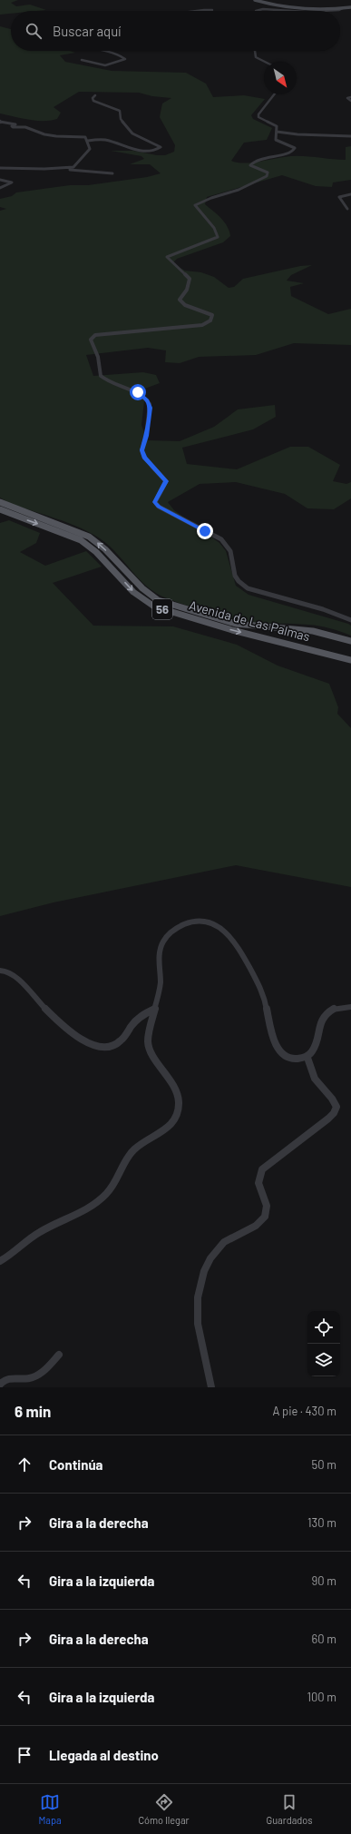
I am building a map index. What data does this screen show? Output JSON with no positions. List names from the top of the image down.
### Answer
{
  "streets": {
    "main road": ["56", "Avenida de Las Palmas"]
  },
  "north": "bottom right",
  "page": {
    "search": "Buscar aquí",
    "heading": ["6 min", "A pie · 430 m"],
    "list": [
      ["Continúa", "50 m"],
      ["Gira a la derecha", "130 m"],
      ["Gira a la izquierda", "90 m"],
      ["Gira a la derecha", "60 m"],
      ["Gira a la izquierda", "100 m"],
      "Llegada al destino"
    ],
    "nav": ["Mapa", "Cómo llegar", "Guardados"]
  }
}
